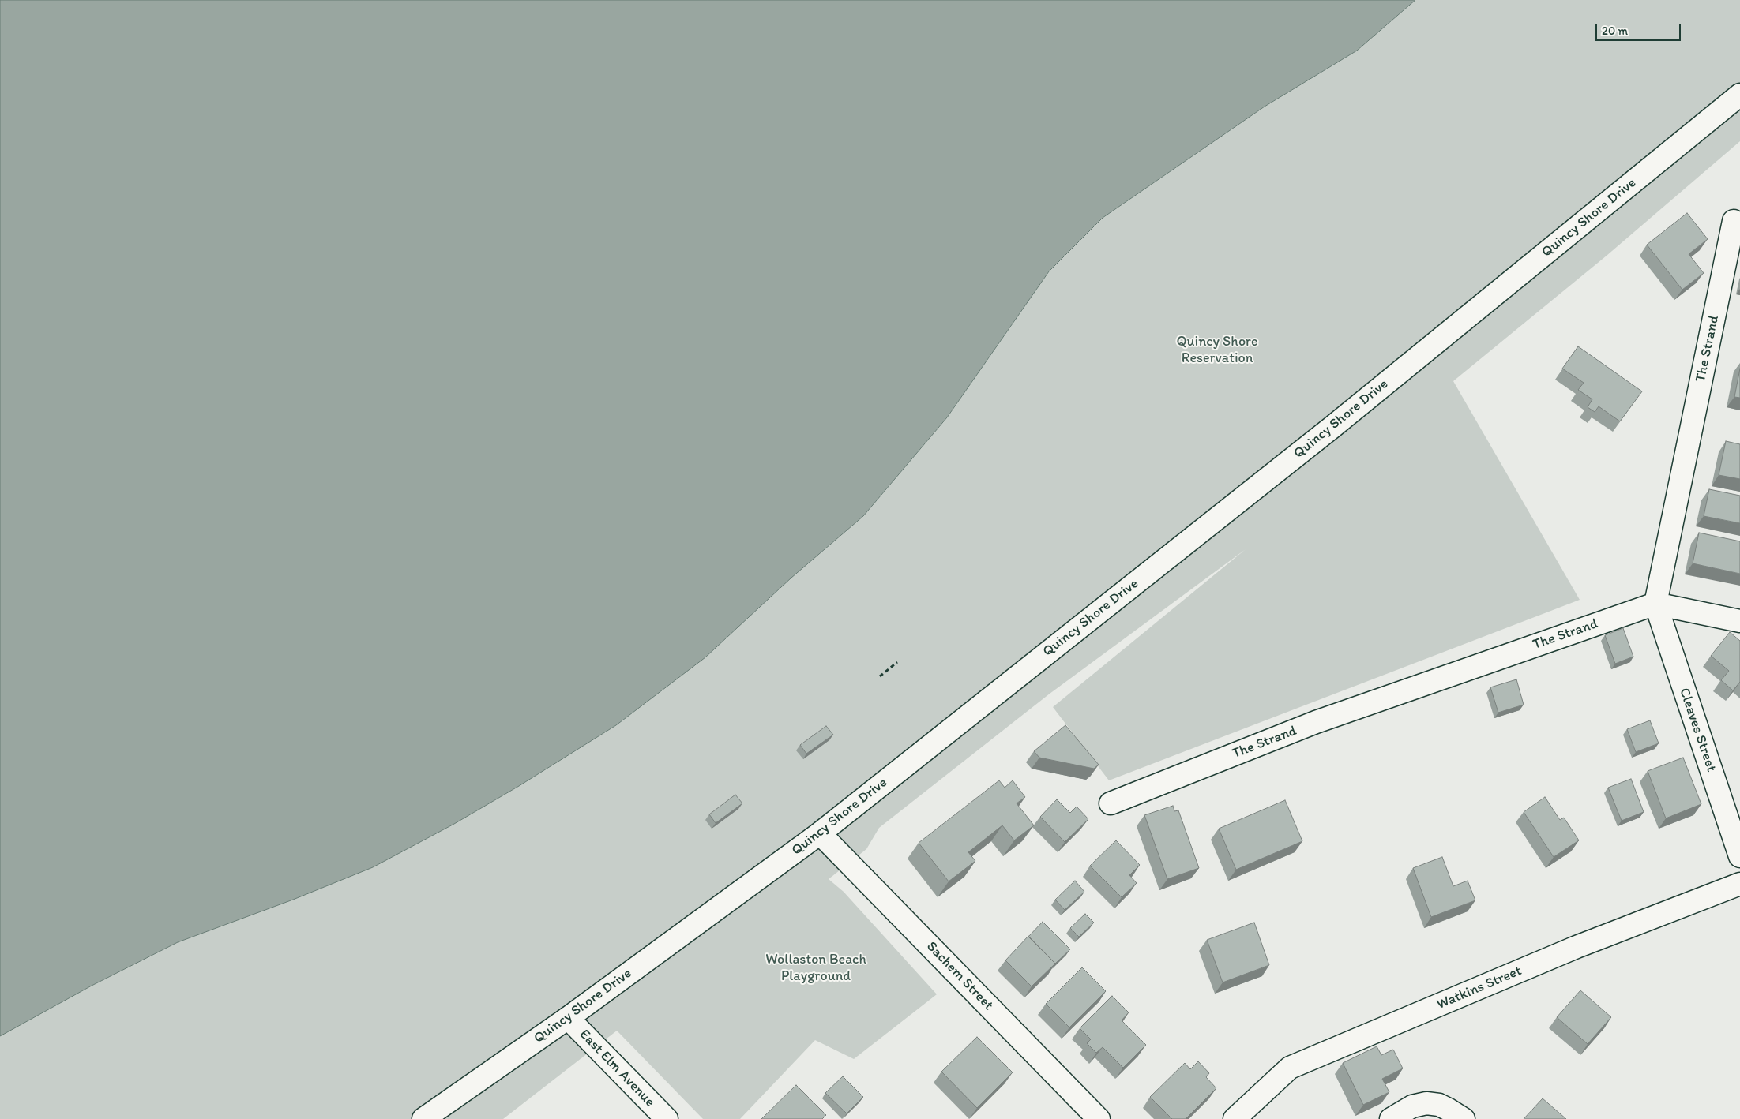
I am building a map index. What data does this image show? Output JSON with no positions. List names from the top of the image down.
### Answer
{
  "streets": {
    "street": [
      "Quincy Shore Drive",
      "The Strand",
      "Cleaves Street",
      "Sachem Street",
      "Watkins Street",
      "East Elm Avenue"
    ]
  },
  "crossings": [
    ["Quincy Shore Drive", "Sachem Street"],
    ["Quincy Shore Drive", "East Elm Avenue"],
    ["The Strand", "Cleaves Street"]
  ],
  "parks": ["Quincy Shore Reservation", "Wollaston Beach Playground"],
  "scale_bar": "20 m"
}
